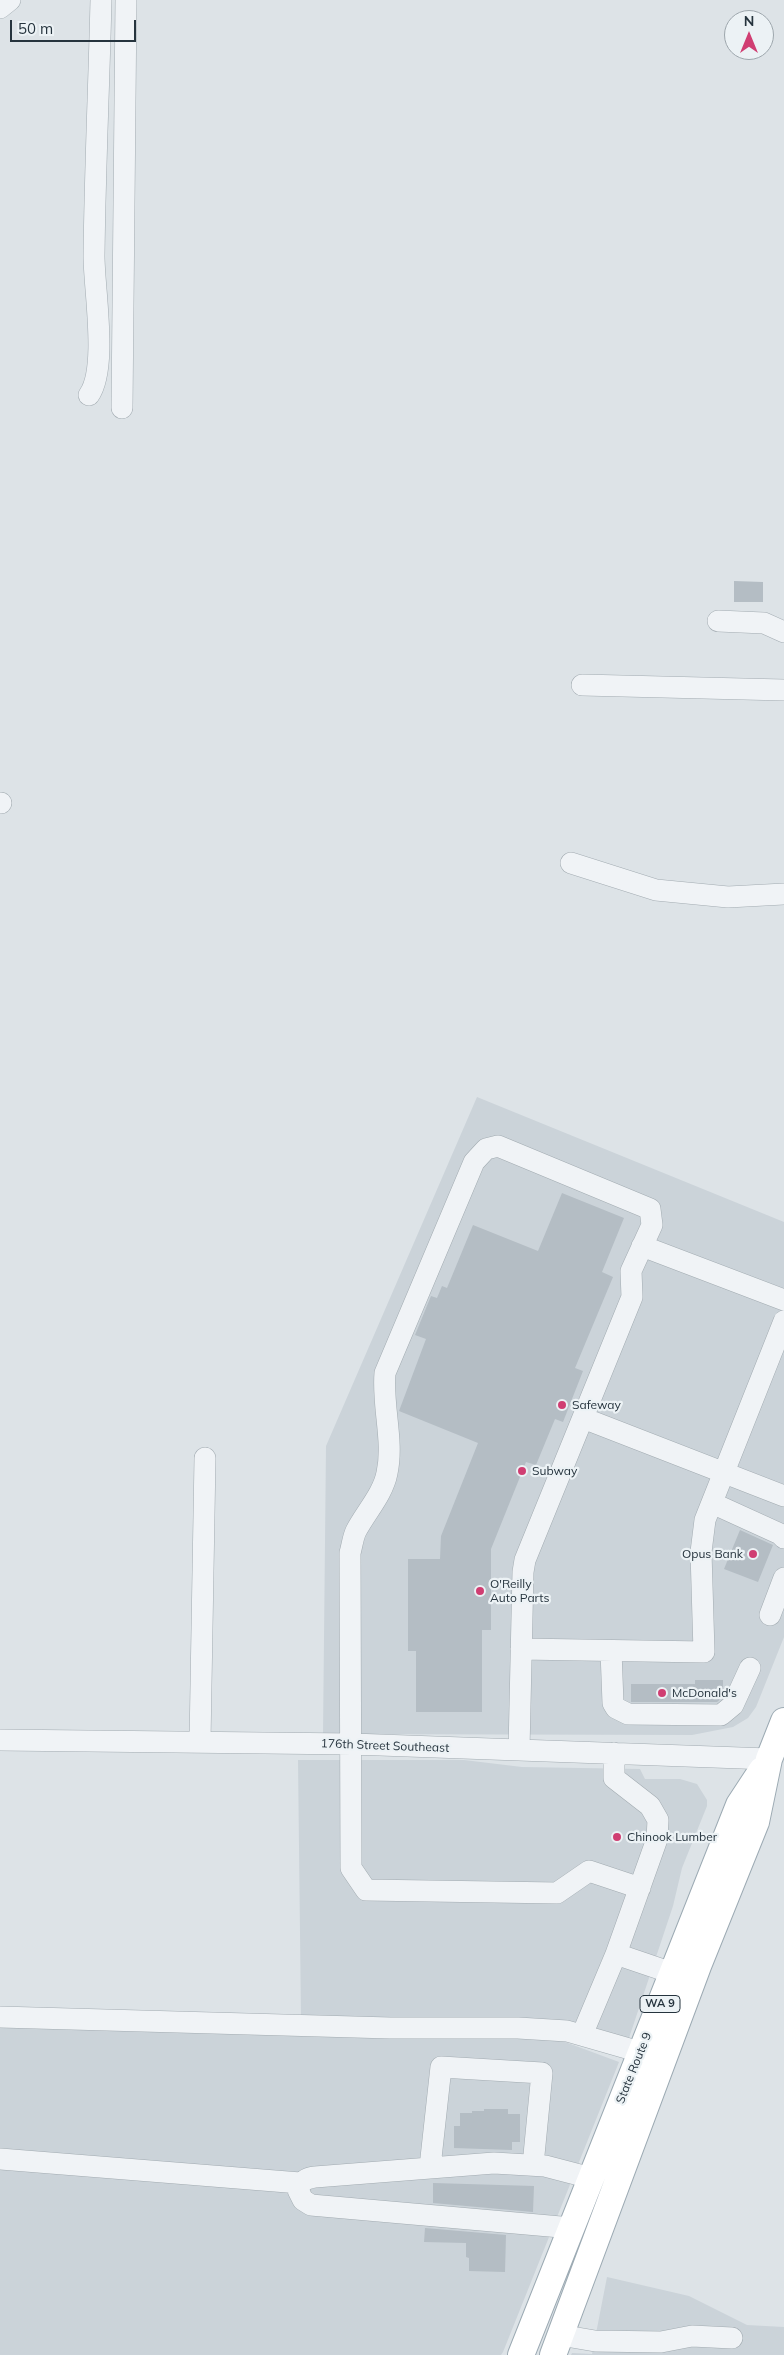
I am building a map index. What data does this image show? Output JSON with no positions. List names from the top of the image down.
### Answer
{
  "streets": {
    "main road": ["WA 9", "State Route 9"],
    "street": ["176th Street Southeast"]
  },
  "crossings": [
    ["176th Street Southeast", "State Route 9"]
  ],
  "places": [
    "Safeway",
    "Subway",
    "Opus Bank",
    "O'Reilly Auto Parts",
    "McDonald's",
    "Chinook Lumber"
  ],
  "scale_bar": "50 m",
  "north": "top"
}
